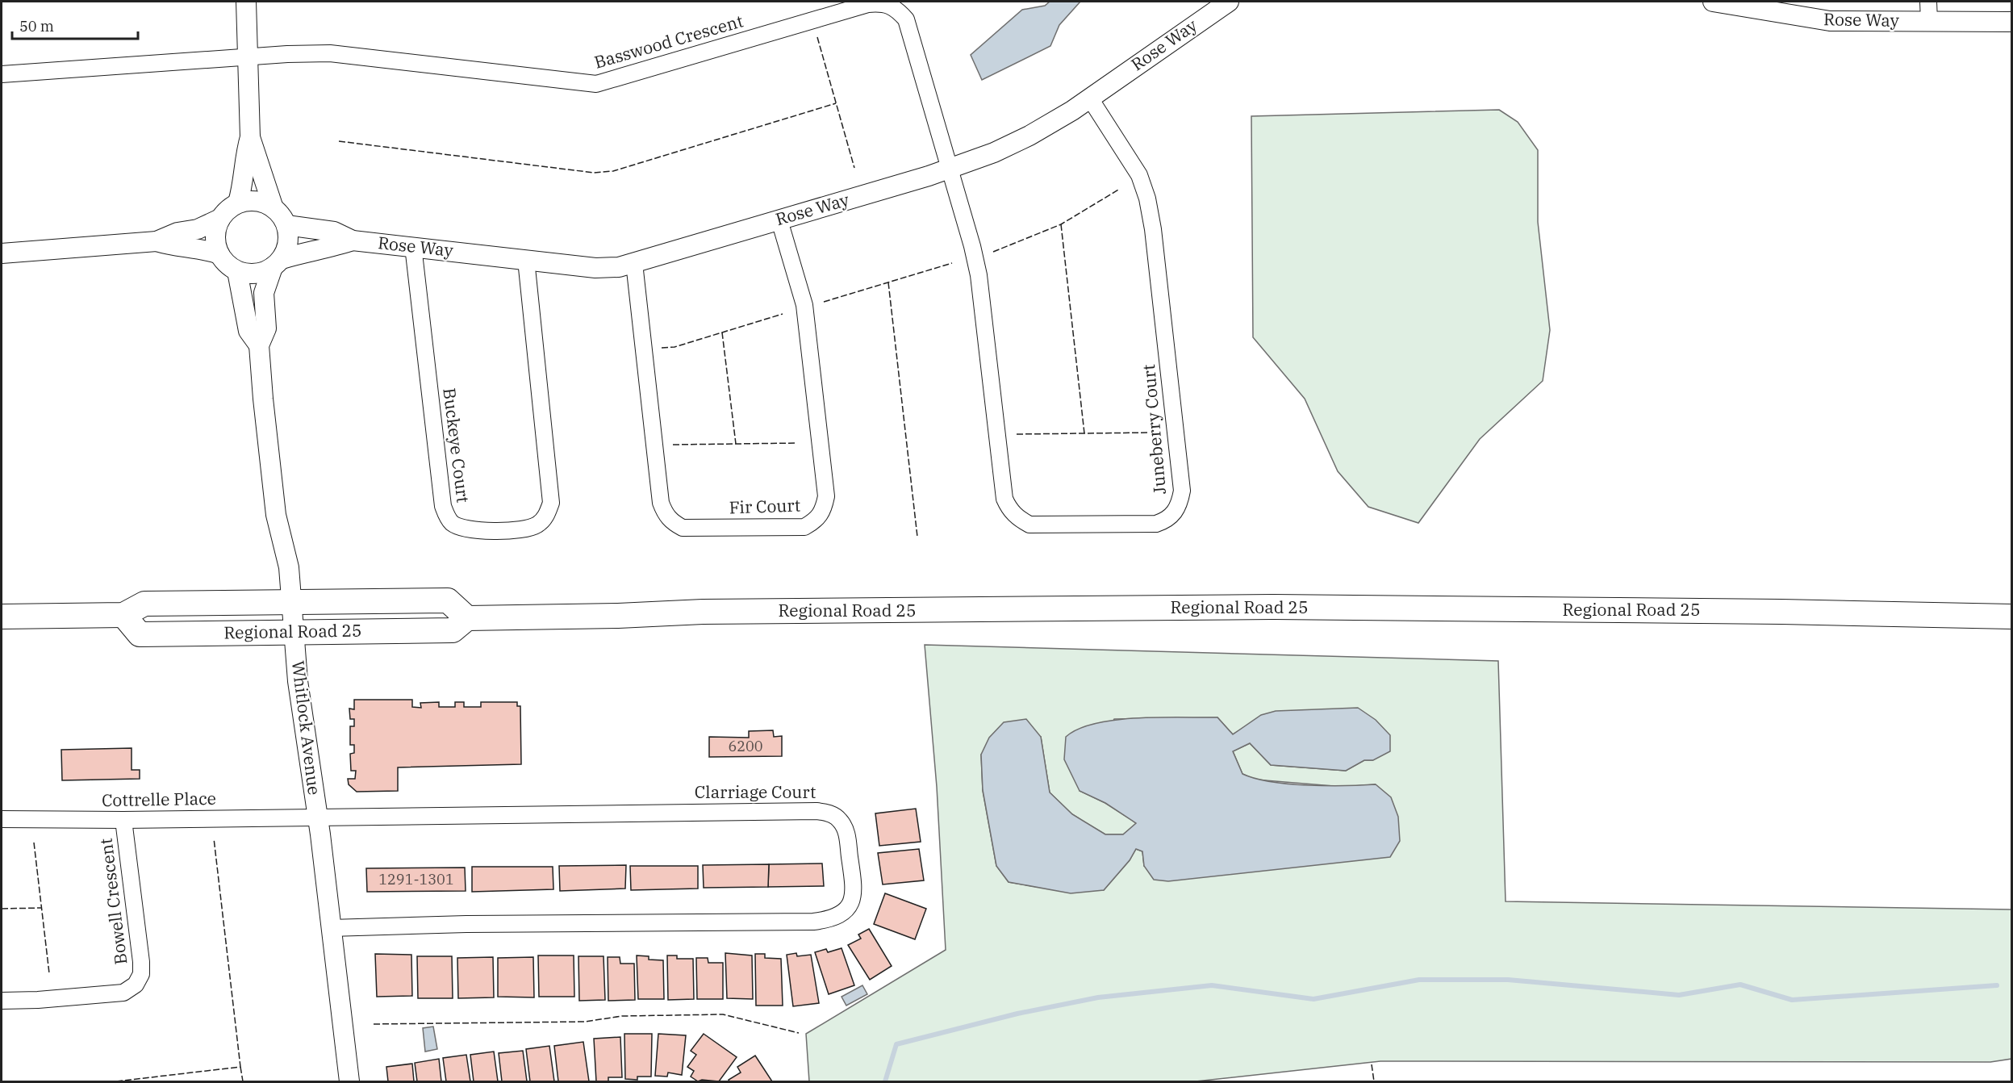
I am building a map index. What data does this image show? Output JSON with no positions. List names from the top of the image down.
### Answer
{
  "streets": {
    "main road": ["Regional Road 25"],
    "street": [
      "Rose Way",
      "Basswood Crescent",
      "Juneberry Court",
      "Buckeye Court",
      "Fir Court",
      "Whitlock Avenue",
      "Clarriage Court",
      "Cottrelle Place",
      "Bowell Crescent"
    ]
  },
  "crossings": [
    ["Rose Way", "Basswood Crescent"],
    ["Rose Way", "Juneberry Court"],
    ["Rose Way", "Buckeye Court"],
    ["Rose Way", "Fir Court"],
    ["Rose Way", "Whitlock Avenue"],
    ["Basswood Crescent", "Juneberry Court"],
    ["Regional Road 25", "Whitlock Avenue"],
    ["Whitlock Avenue", "Clarriage Court"],
    ["Whitlock Avenue", "Cottrelle Place"],
    ["Clarriage Court", "Cottrelle Place"],
    ["Cottrelle Place", "Bowell Crescent"]
  ],
  "house_numbers": ["6200", "1291-1301"],
  "scale_bar": "50 m"
}
